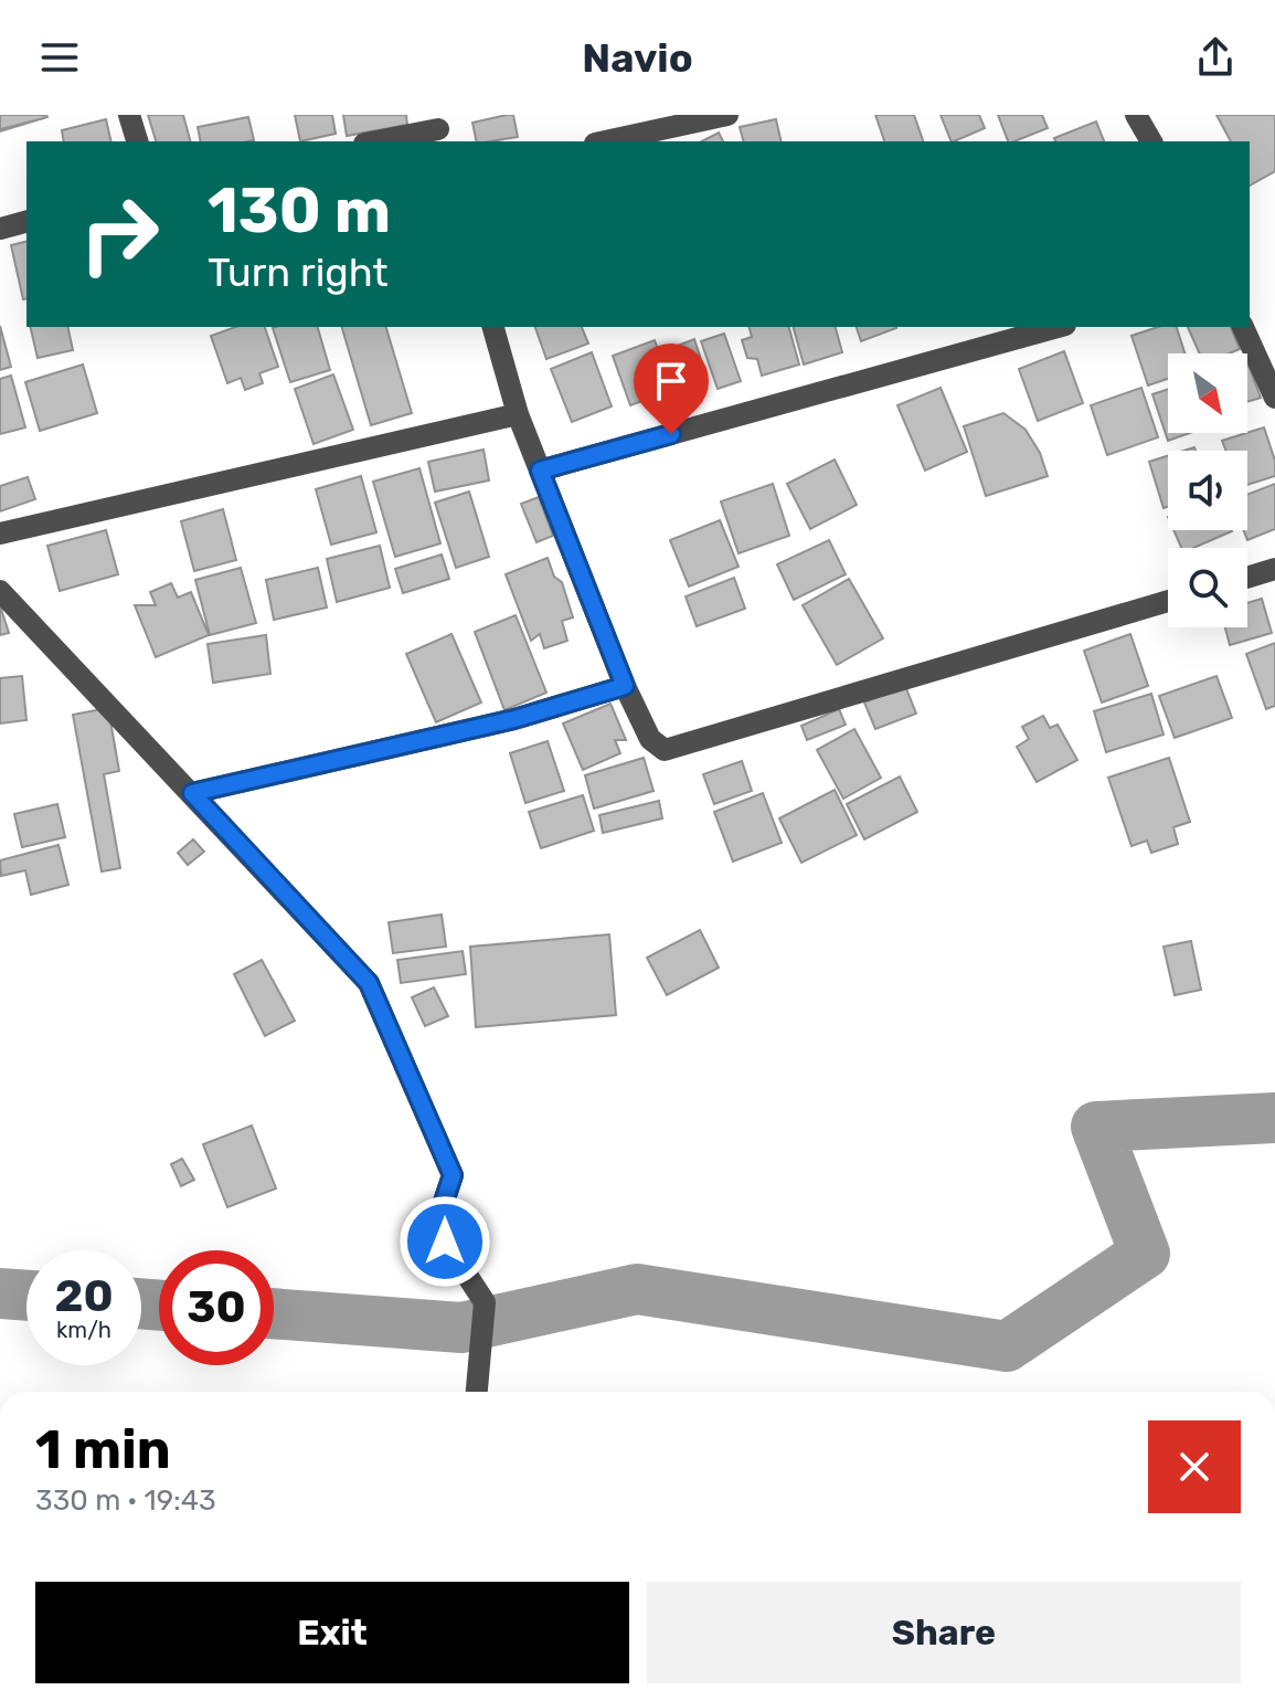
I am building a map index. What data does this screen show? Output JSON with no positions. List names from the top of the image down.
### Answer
{
  "north": "bottom right",
  "page": {
    "header": "Navio",
    "turn": ["130 m", "Turn right"],
    "speed": "20 km/h",
    "limit": "30",
    "heading": ["1 min", "330 m · 19:43"],
    "buttons": ["Exit", "Share"]
  }
}
